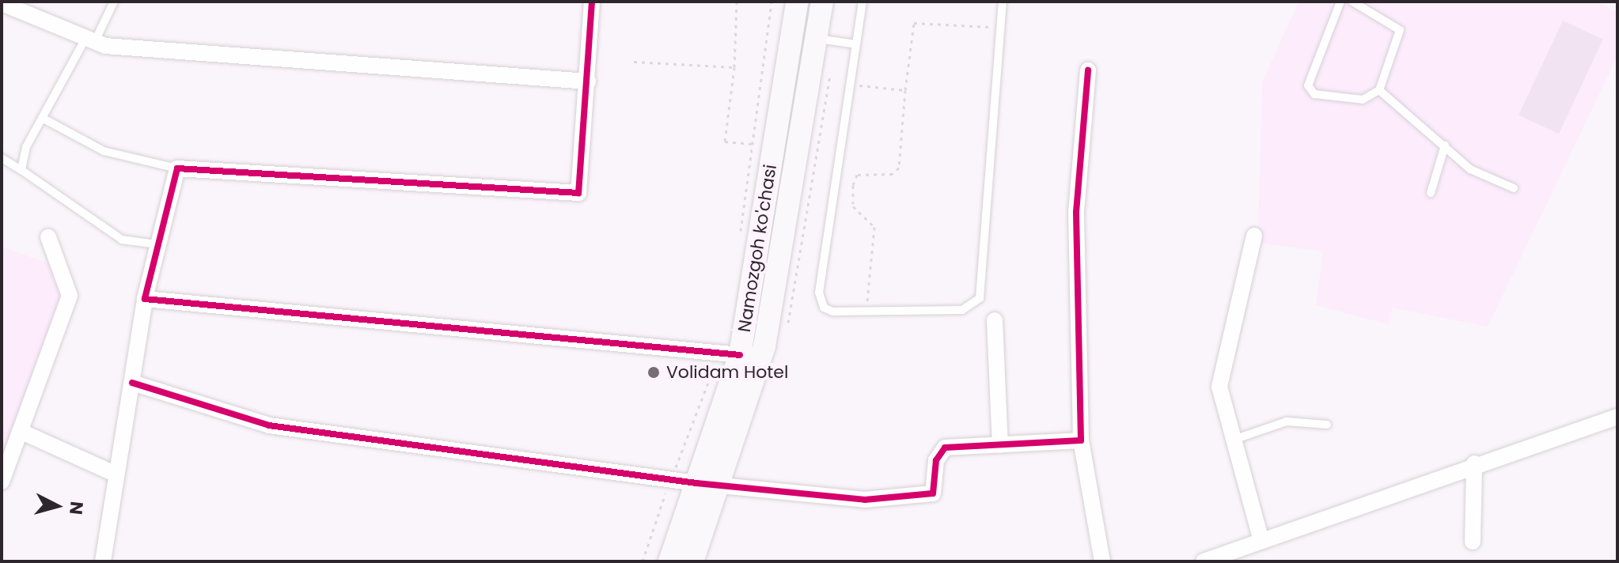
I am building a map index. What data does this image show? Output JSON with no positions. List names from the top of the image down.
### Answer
{
  "streets": {
    "main road": ["Namozgoh ko'chasi"]
  },
  "places": ["Volidam Hotel"],
  "north": "right"
}
